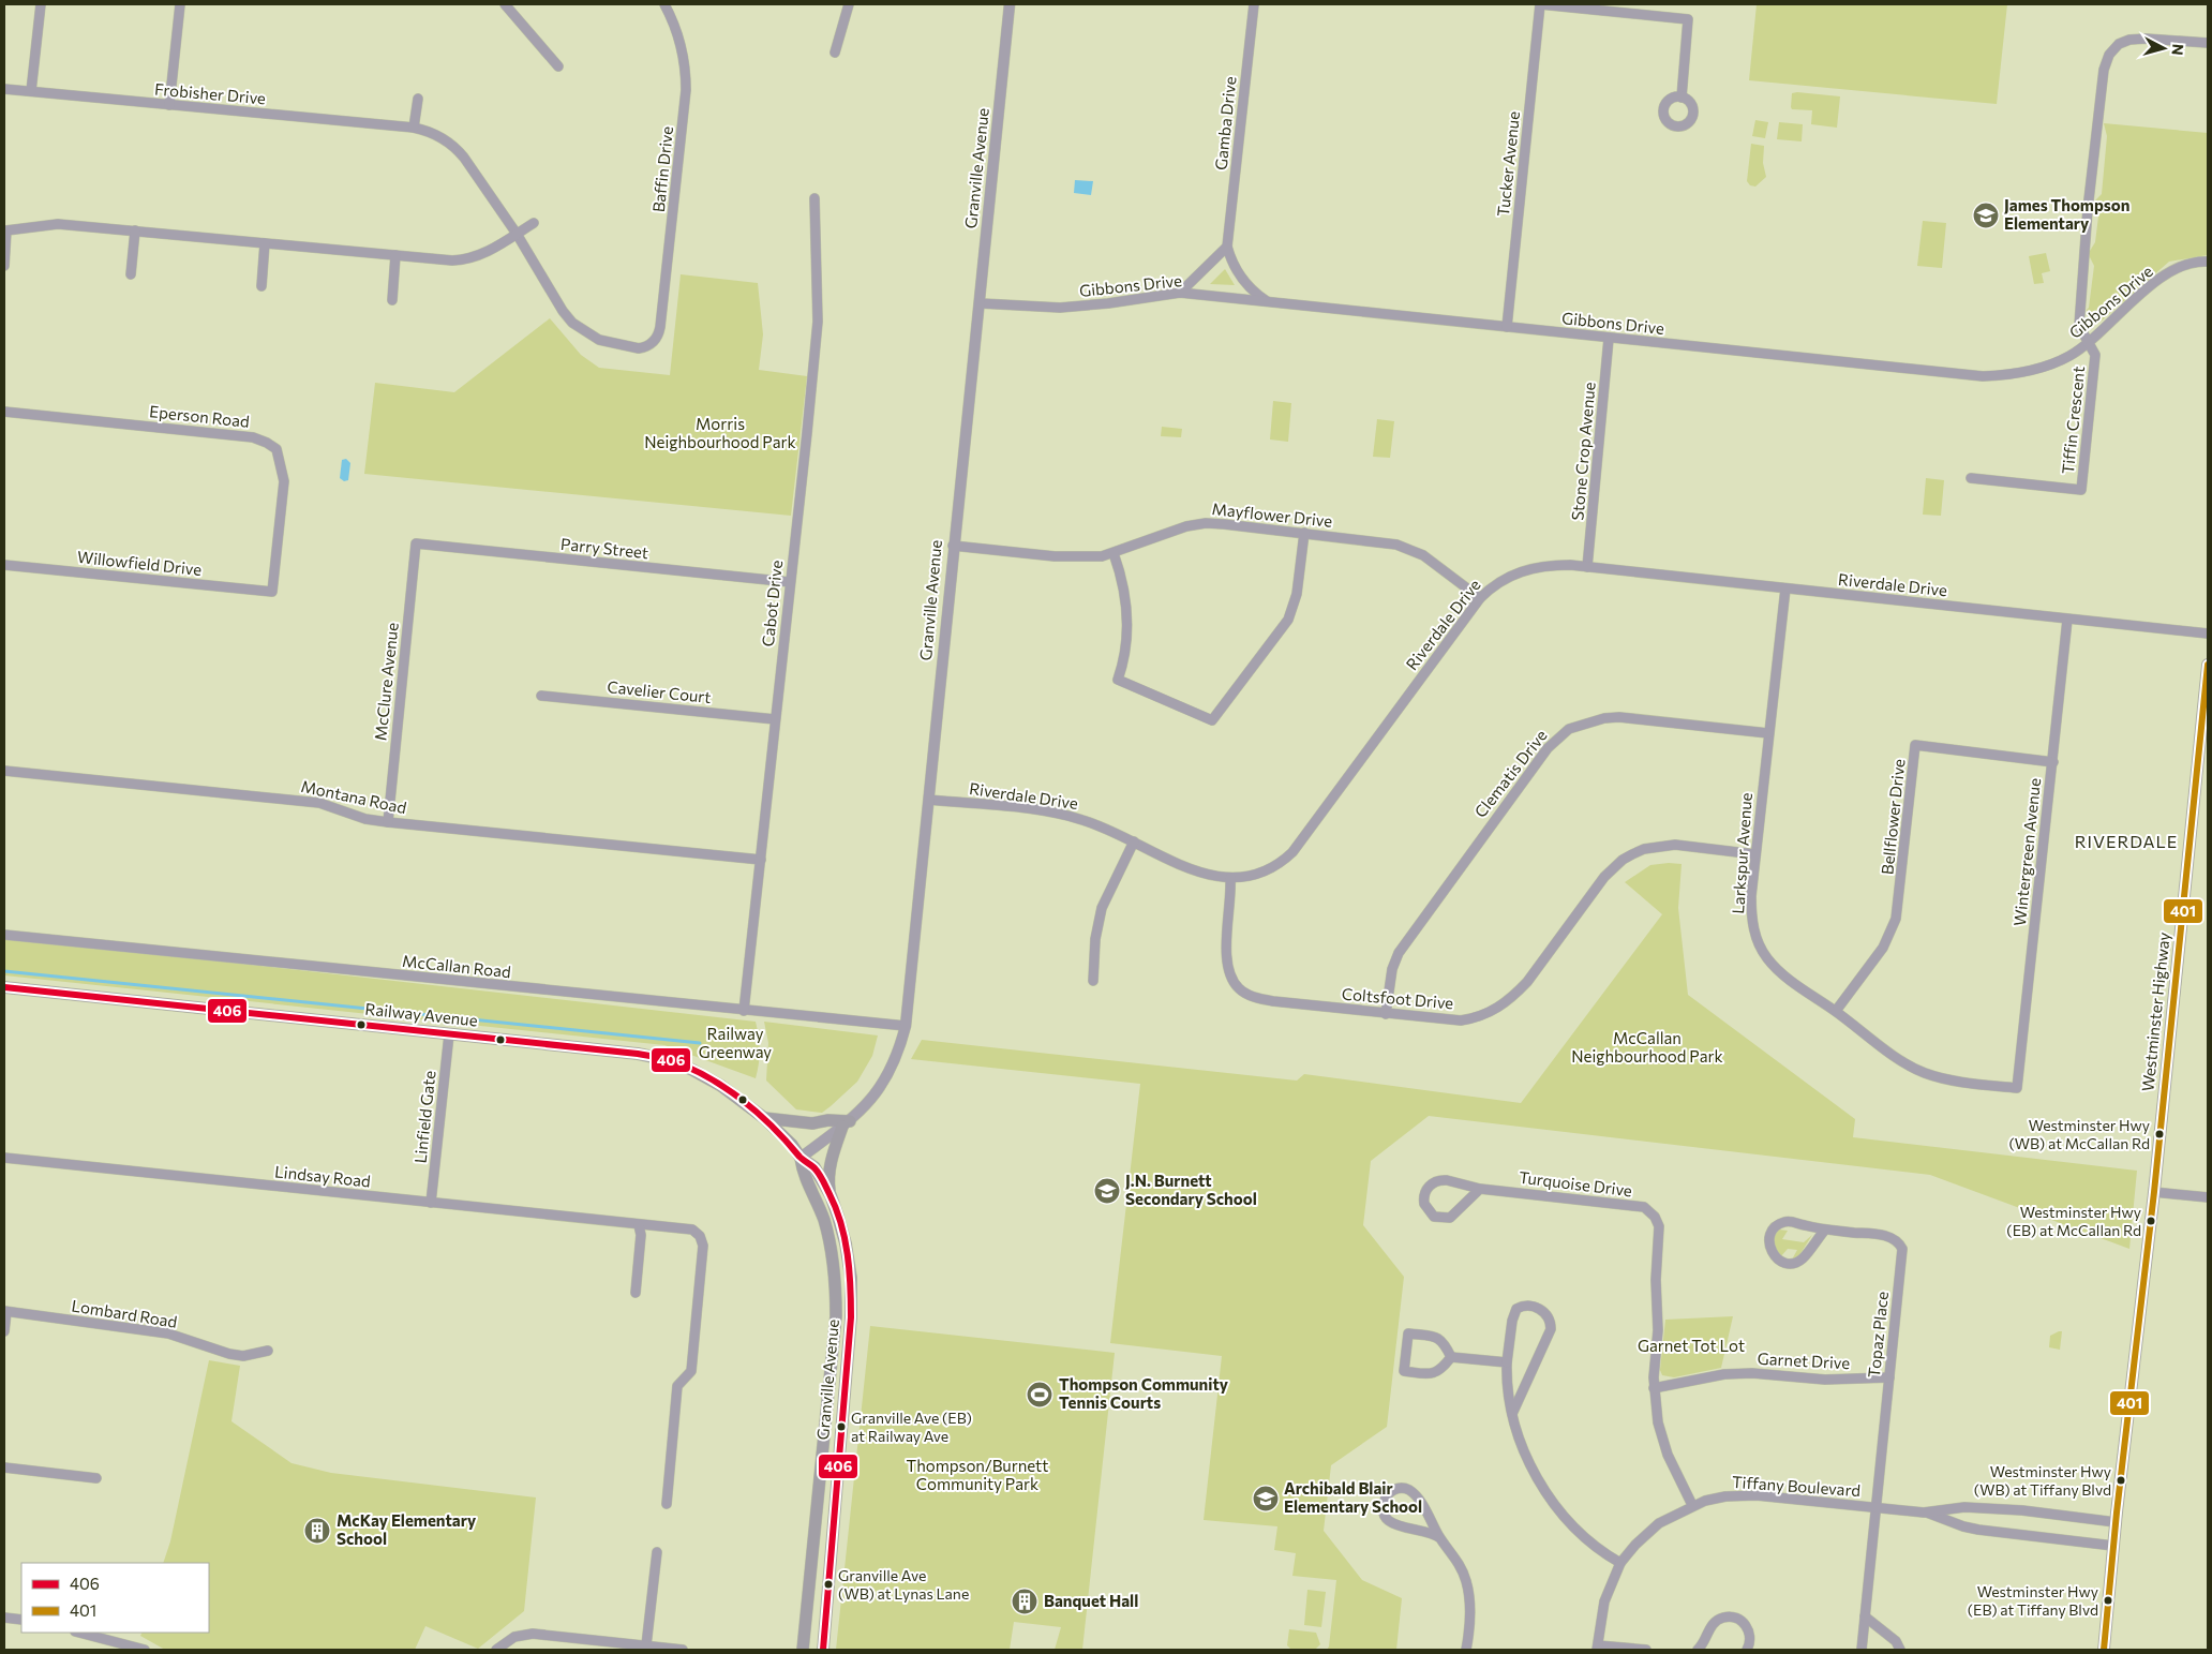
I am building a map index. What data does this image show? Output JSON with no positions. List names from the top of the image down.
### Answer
{
  "streets": {
    "main road": ["Granville Avenue", "Westminster Highway", "Railway Avenue"],
    "street": [
      "Frobisher Drive",
      "Gamba Drive",
      "Tucker Avenue",
      "Baffin Drive",
      "Gibbons Drive",
      "Eperson Road",
      "Tiffin Crescent",
      "Stone Crop Avenue",
      "Mayflower Drive",
      "Parry Street",
      "Willowfield Drive",
      "Riverdale Drive",
      "Cabot Drive",
      "McClure Avenue",
      "Cavelier Court",
      "Clematis Drive",
      "Montana Road",
      "Bellflower Drive",
      "Wintergreen Avenue",
      "Larkspur Avenue",
      "McCallan Road",
      "Coltsfoot Drive",
      "Linfield Gate",
      "Lindsay Road",
      "Turquoise Drive",
      "Lombard Road",
      "Topaz Place",
      "Garnet Drive",
      "Tiffany Boulevard"
    ]
  },
  "crossings": [
    ["Frobisher Drive", "Baffin Drive"],
    ["Gamba Drive", "Gibbons Drive"],
    ["Tucker Avenue", "Gibbons Drive"],
    ["Granville Avenue", "Gibbons Drive"],
    ["Granville Avenue", "Mayflower Drive"],
    ["Granville Avenue", "Riverdale Drive"],
    ["Granville Avenue", "McCallan Road"],
    ["Granville Avenue", "Railway Avenue"],
    ["Gibbons Drive", "Tiffin Crescent"],
    ["Gibbons Drive", "Stone Crop Avenue"],
    ["Eperson Road", "Willowfield Drive"],
    ["Stone Crop Avenue", "Riverdale Drive"],
    ["Mayflower Drive", "Riverdale Drive"],
    ["Parry Street", "Cabot Drive"],
    ["Parry Street", "McClure Avenue"],
    ["Riverdale Drive", "Wintergreen Avenue"],
    ["Riverdale Drive", "Larkspur Avenue"],
    ["Riverdale Drive", "Coltsfoot Drive"],
    ["Cabot Drive", "Cavelier Court"],
    ["Cabot Drive", "Montana Road"],
    ["Cabot Drive", "McCallan Road"],
    ["McClure Avenue", "Montana Road"],
    ["Clematis Drive", "Larkspur Avenue"],
    ["Clematis Drive", "Coltsfoot Drive"],
    ["Bellflower Drive", "Wintergreen Avenue"],
    ["Bellflower Drive", "Larkspur Avenue"],
    ["Wintergreen Avenue", "Larkspur Avenue"],
    ["Larkspur Avenue", "Coltsfoot Drive"],
    ["Westminster Highway", "Tiffany Boulevard"],
    ["Railway Avenue", "Linfield Gate"],
    ["Linfield Gate", "Lindsay Road"],
    ["Turquoise Drive", "Garnet Drive"],
    ["Turquoise Drive", "Tiffany Boulevard"],
    ["Topaz Place", "Garnet Drive"],
    ["Topaz Place", "Tiffany Boulevard"]
  ],
  "districts": ["RIVERDALE"],
  "parks": [
    "Morris Neighbourhood Park",
    "Railway Greenway",
    "McCallan Neighbourhood Park",
    "Garnet Tot Lot",
    "Thompson/Burnett Community Park"
  ],
  "places": {
    "school or university": ["James Thompson Elementary", "J.N. Burnett Secondary School", "Archibald Blair Elementary School"],
    "other": [
      "Westminster Hwy (WB) at McCallan Rd",
      "Westminster Hwy (EB) at McCallan Rd",
      "Granville Ave (EB) at Railway Ave",
      "Westminster Hwy (WB) at Tiffany Blvd",
      "Granville Ave (WB) at Lynas Lane",
      "Westminster Hwy (EB) at Tiffany Blvd"
    ],
    "sports": ["Thompson Community Tennis Courts"],
    "building": ["McKay Elementary School", "Banquet Hall"]
  },
  "lines": ["transit line 401", "transit line 406"],
  "legend": ["406", "401"],
  "north": "right"
}
